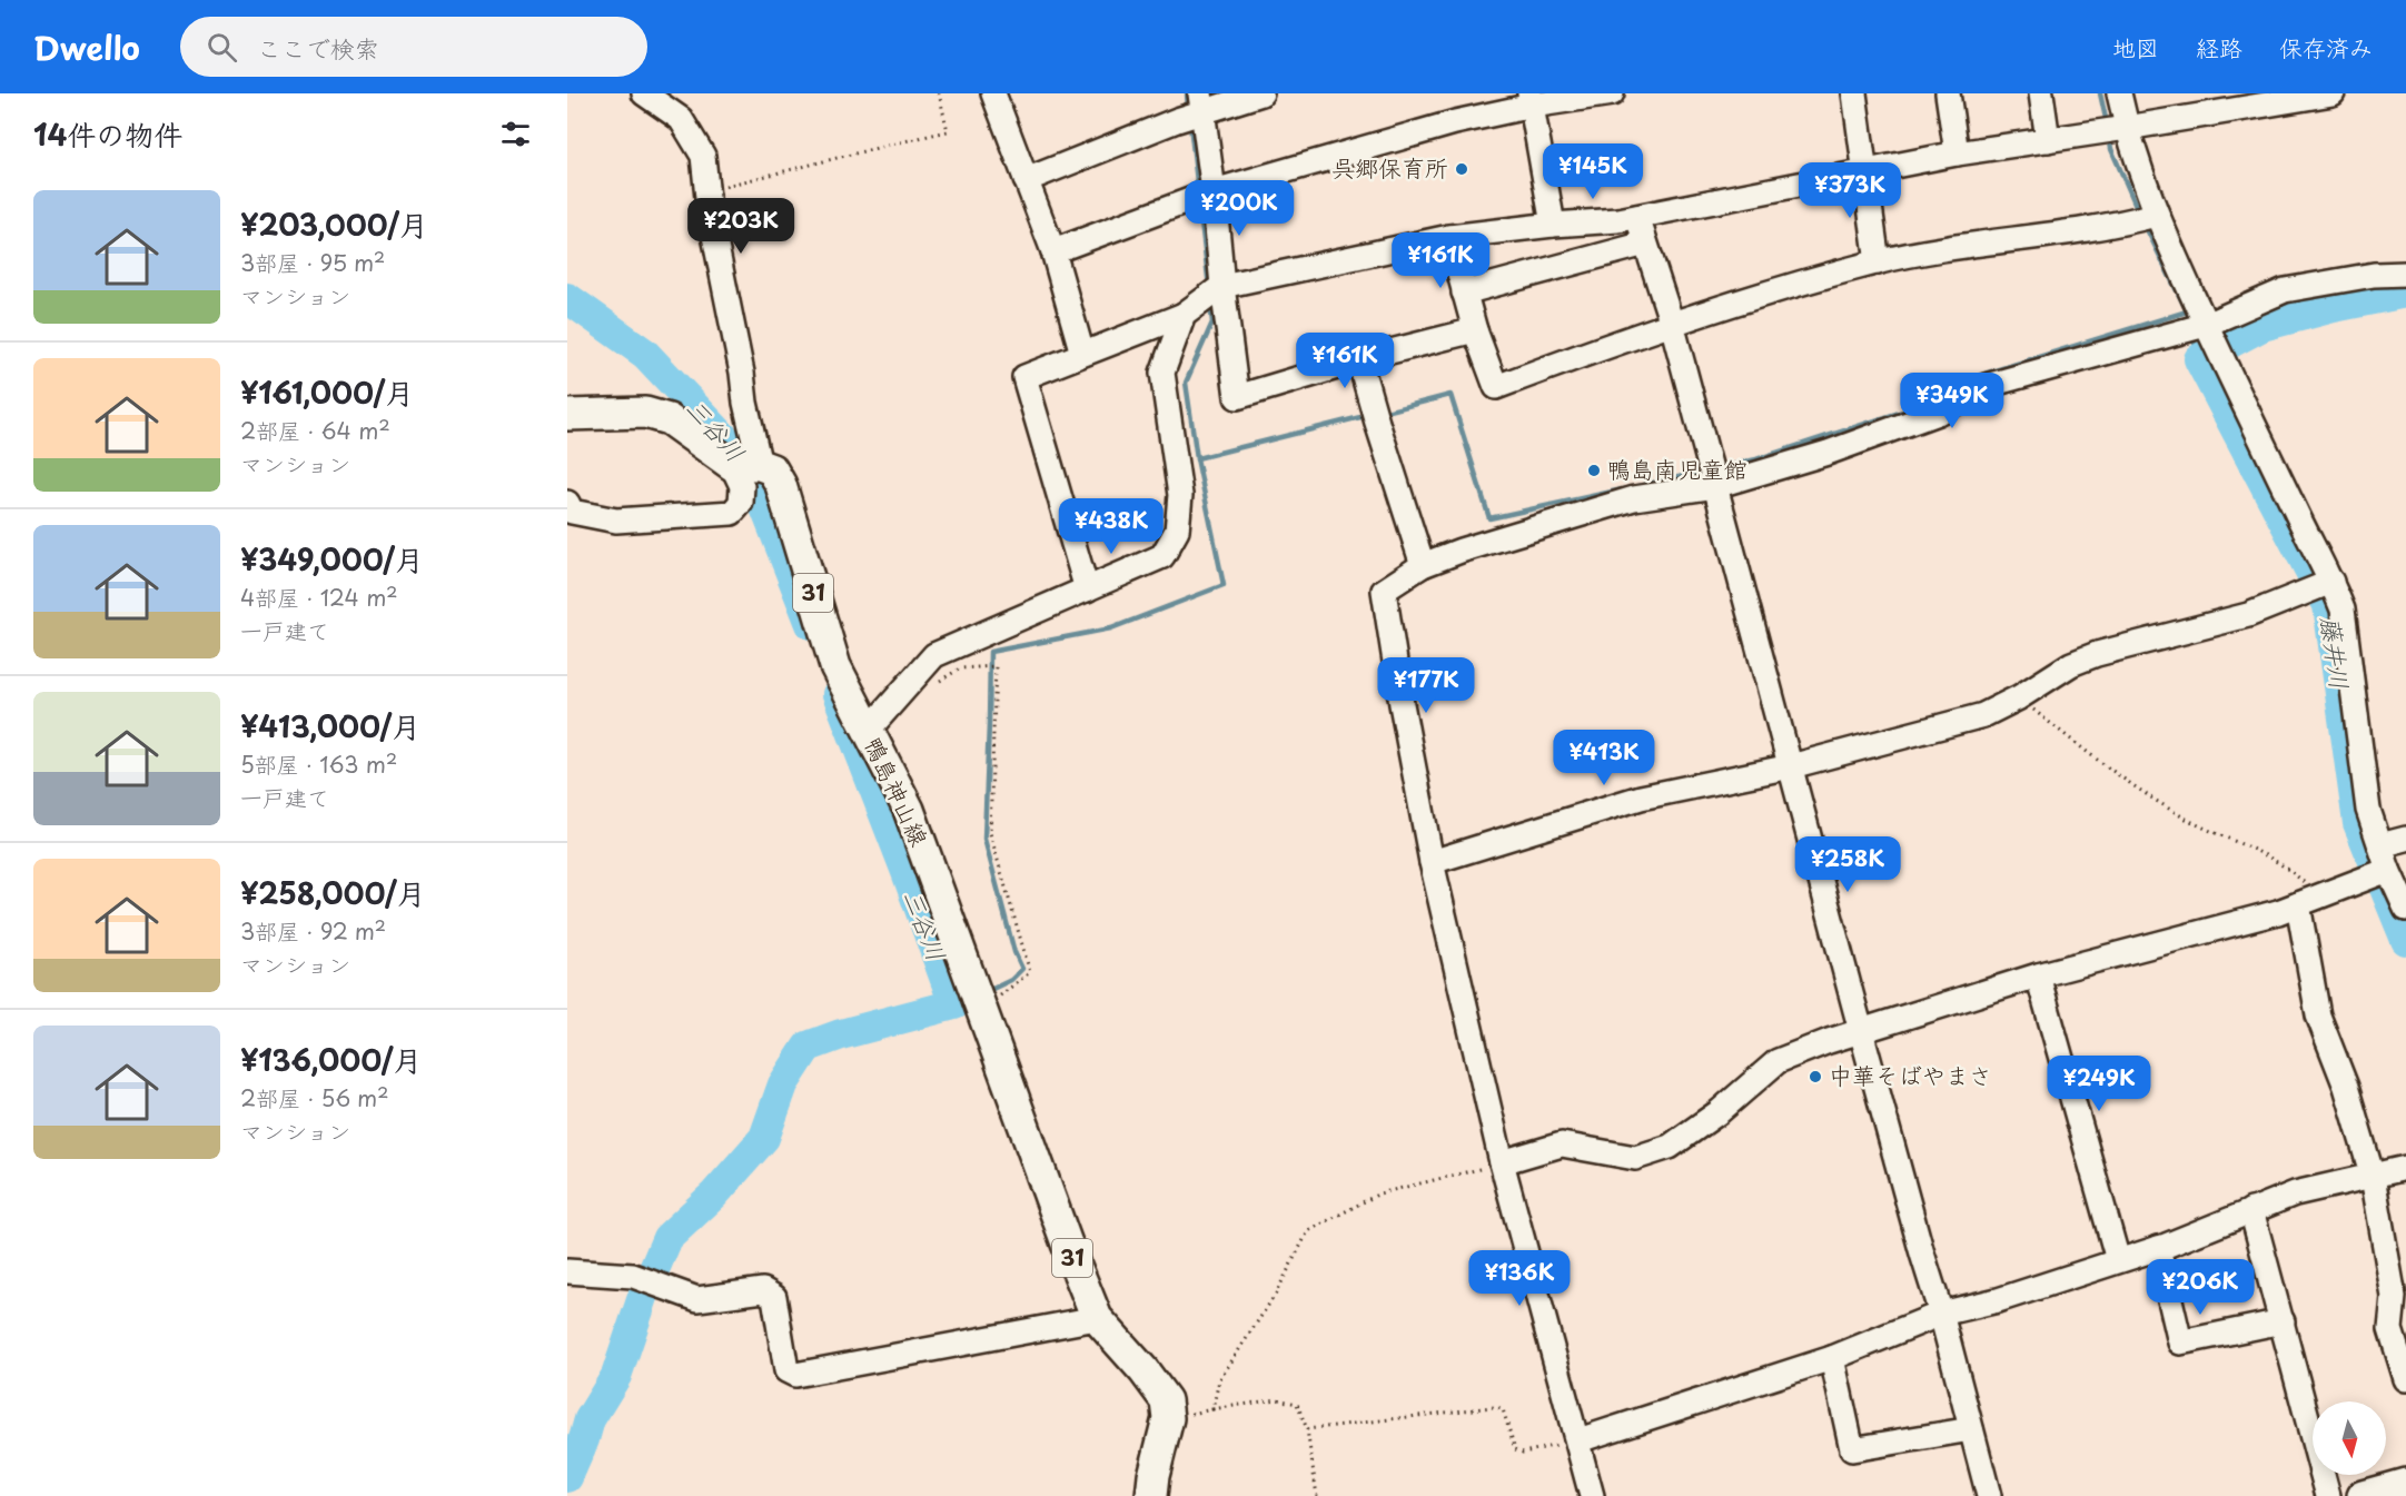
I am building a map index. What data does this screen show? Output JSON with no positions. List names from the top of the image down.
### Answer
{
  "streets": {
    "main road": ["31", "鴨島神山線"]
  },
  "water": ["三谷川", "藤井川"],
  "places": ["呉郷保育所", "鴨島南児童館", "中華そばやまさ"],
  "north": "bottom",
  "page": {
    "header": "Dwello",
    "search": "ここで検索",
    "nav": ["地図", "経路", "保存済み"],
    "heading": "14件の物件",
    "price": [
      "¥145K",
      "¥373K",
      "¥200K",
      "¥203K",
      "¥161K",
      "¥161K",
      "¥349K",
      "¥438K",
      "¥177K",
      "¥413K",
      "¥258K",
      "¥249K",
      "¥136K",
      "¥206K"
    ],
    "list": [
      {
        "name": "¥203,000/月",
        "note": "3部屋 · 95 m² · マンション"
      },
      {
        "name": "¥161,000/月",
        "note": "2部屋 · 64 m² · マンション"
      },
      {
        "name": "¥349,000/月",
        "note": "4部屋 · 124 m² · 一戸建て"
      },
      {
        "name": "¥413,000/月",
        "note": "5部屋 · 163 m² · 一戸建て"
      },
      {
        "name": "¥258,000/月",
        "note": "3部屋 · 92 m² · マンション"
      },
      {
        "name": "¥136,000/月",
        "note": "2部屋 · 56 m² · マンション"
      }
    ]
  }
}
